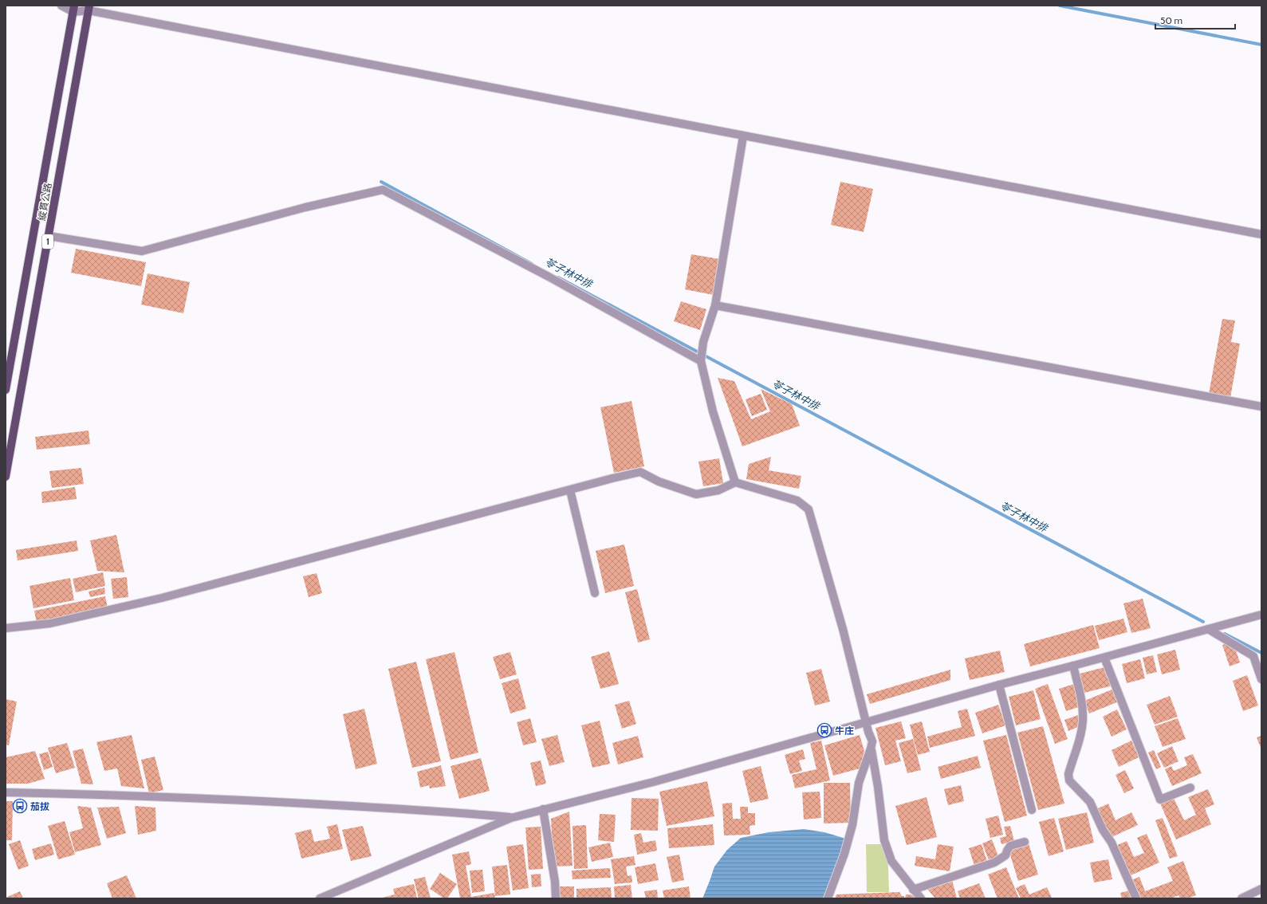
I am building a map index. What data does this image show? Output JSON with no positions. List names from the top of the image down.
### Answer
{
  "streets": {
    "main road": ["縱貫公路", "1"]
  },
  "water": ["苓子林中排"],
  "places": {
    "bus stop": ["牛庄", "茄拔"]
  },
  "scale_bar": "50 m"
}
